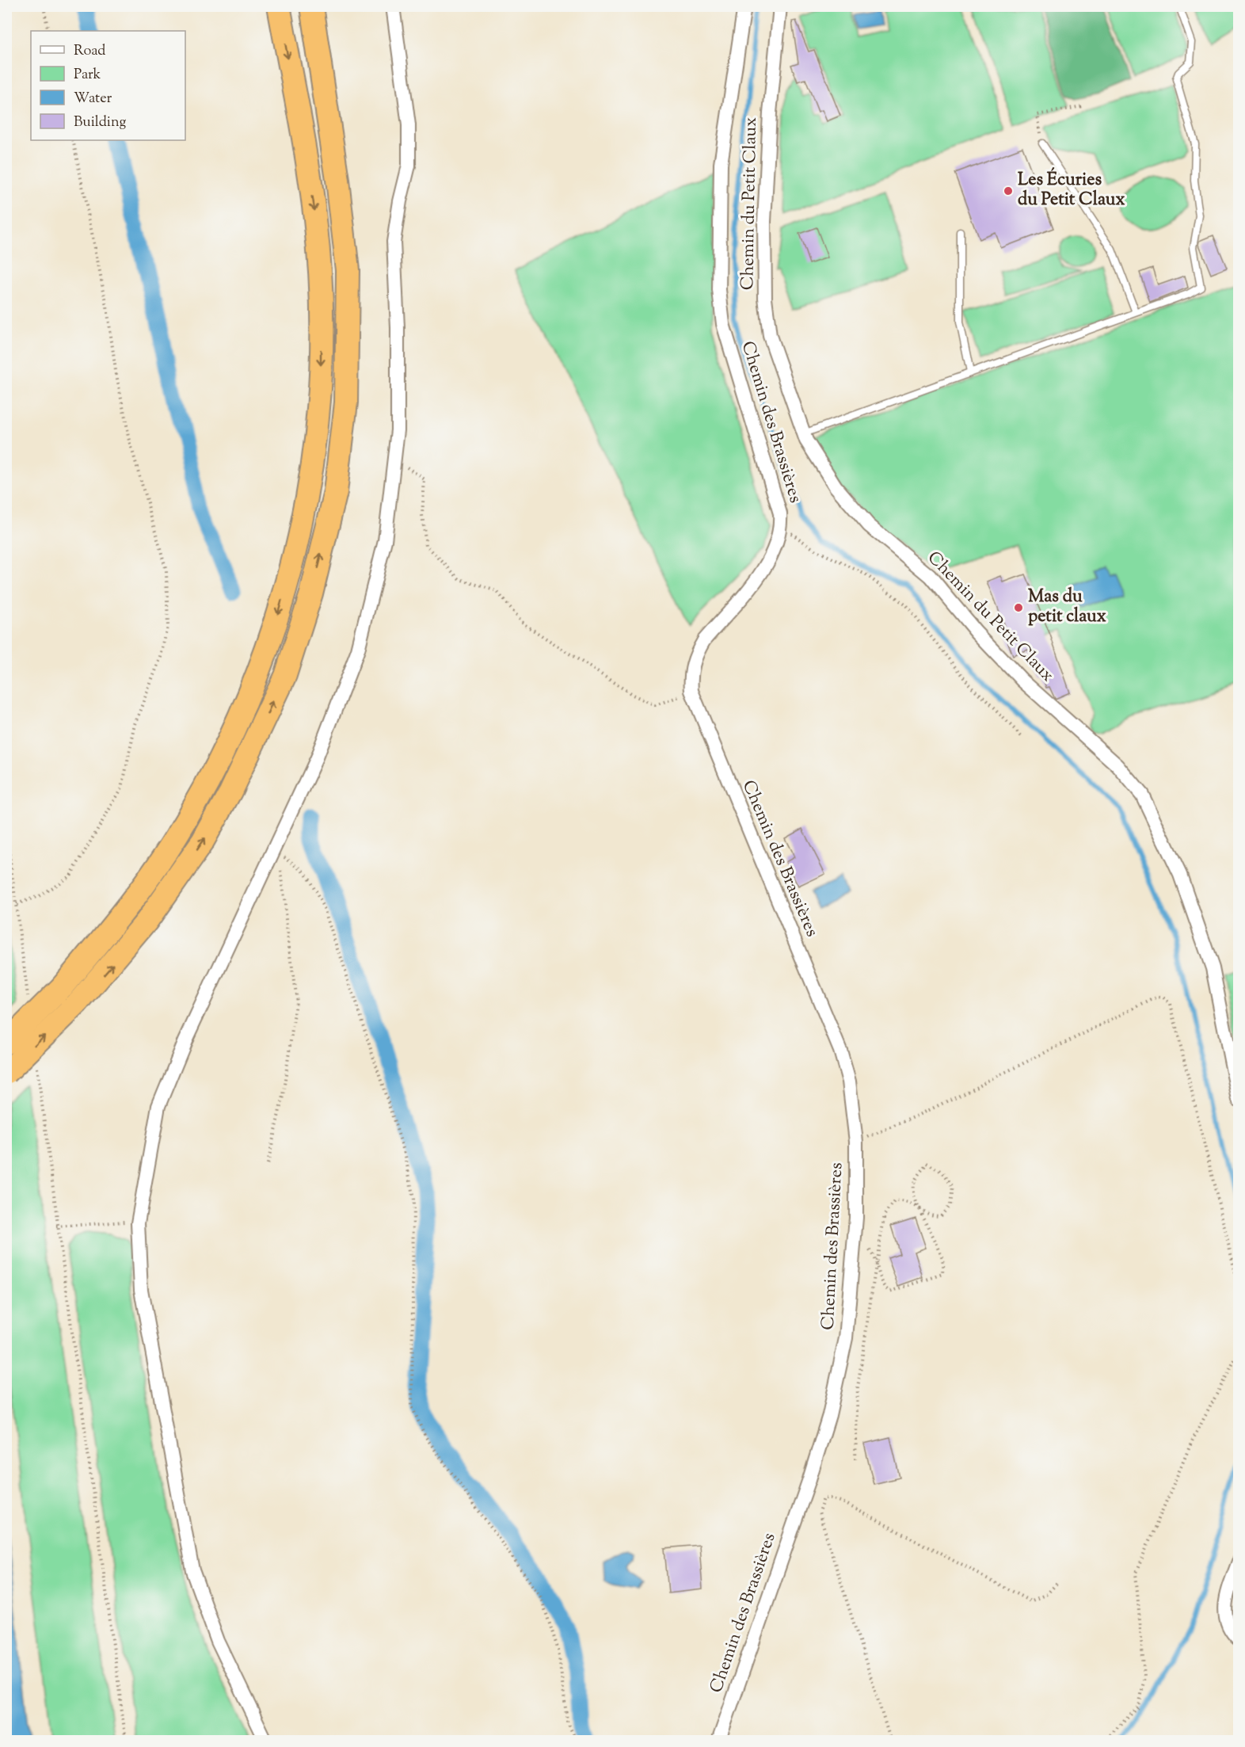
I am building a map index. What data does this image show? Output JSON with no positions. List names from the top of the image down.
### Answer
{
  "streets": {
    "street": ["Chemin du Petit Claux", "Chemin des Brassières"]
  },
  "places": ["Les Écuries du Petit Claux", "Mas du petit claux"],
  "legend": [
    "Road",
    "Park",
    "Water",
    "Building"
  ]
}
